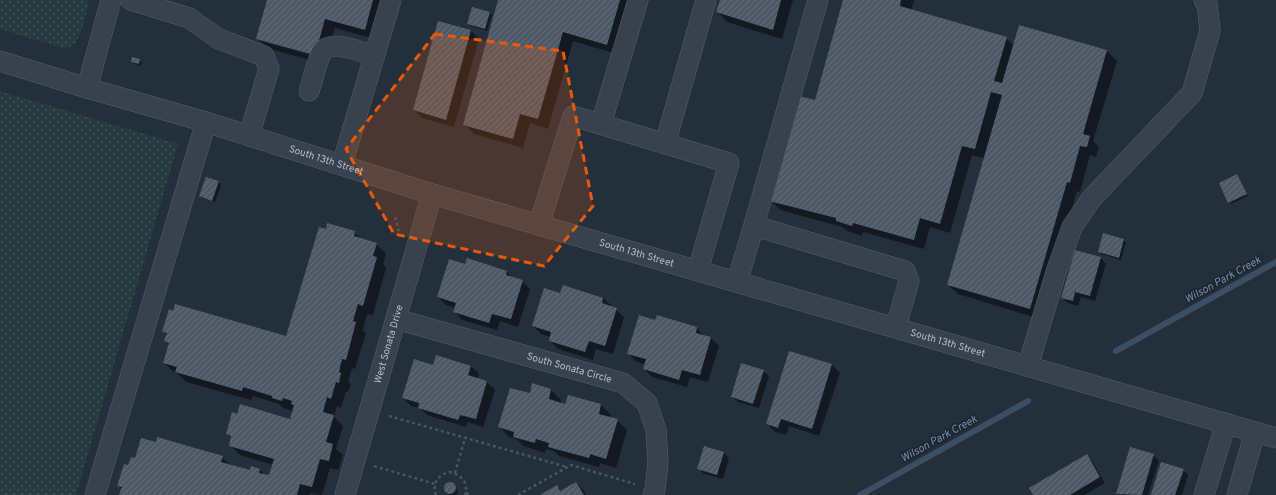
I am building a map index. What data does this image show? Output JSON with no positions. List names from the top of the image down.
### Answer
{
  "streets": {
    "street": ["South 13th Street", "West Sonata Drive", "South Sonata Circle"]
  },
  "crossings": [
    ["South 13th Street", "West Sonata Drive"],
    ["West Sonata Drive", "South Sonata Circle"]
  ],
  "water": ["Wilson Park Creek"]
}
